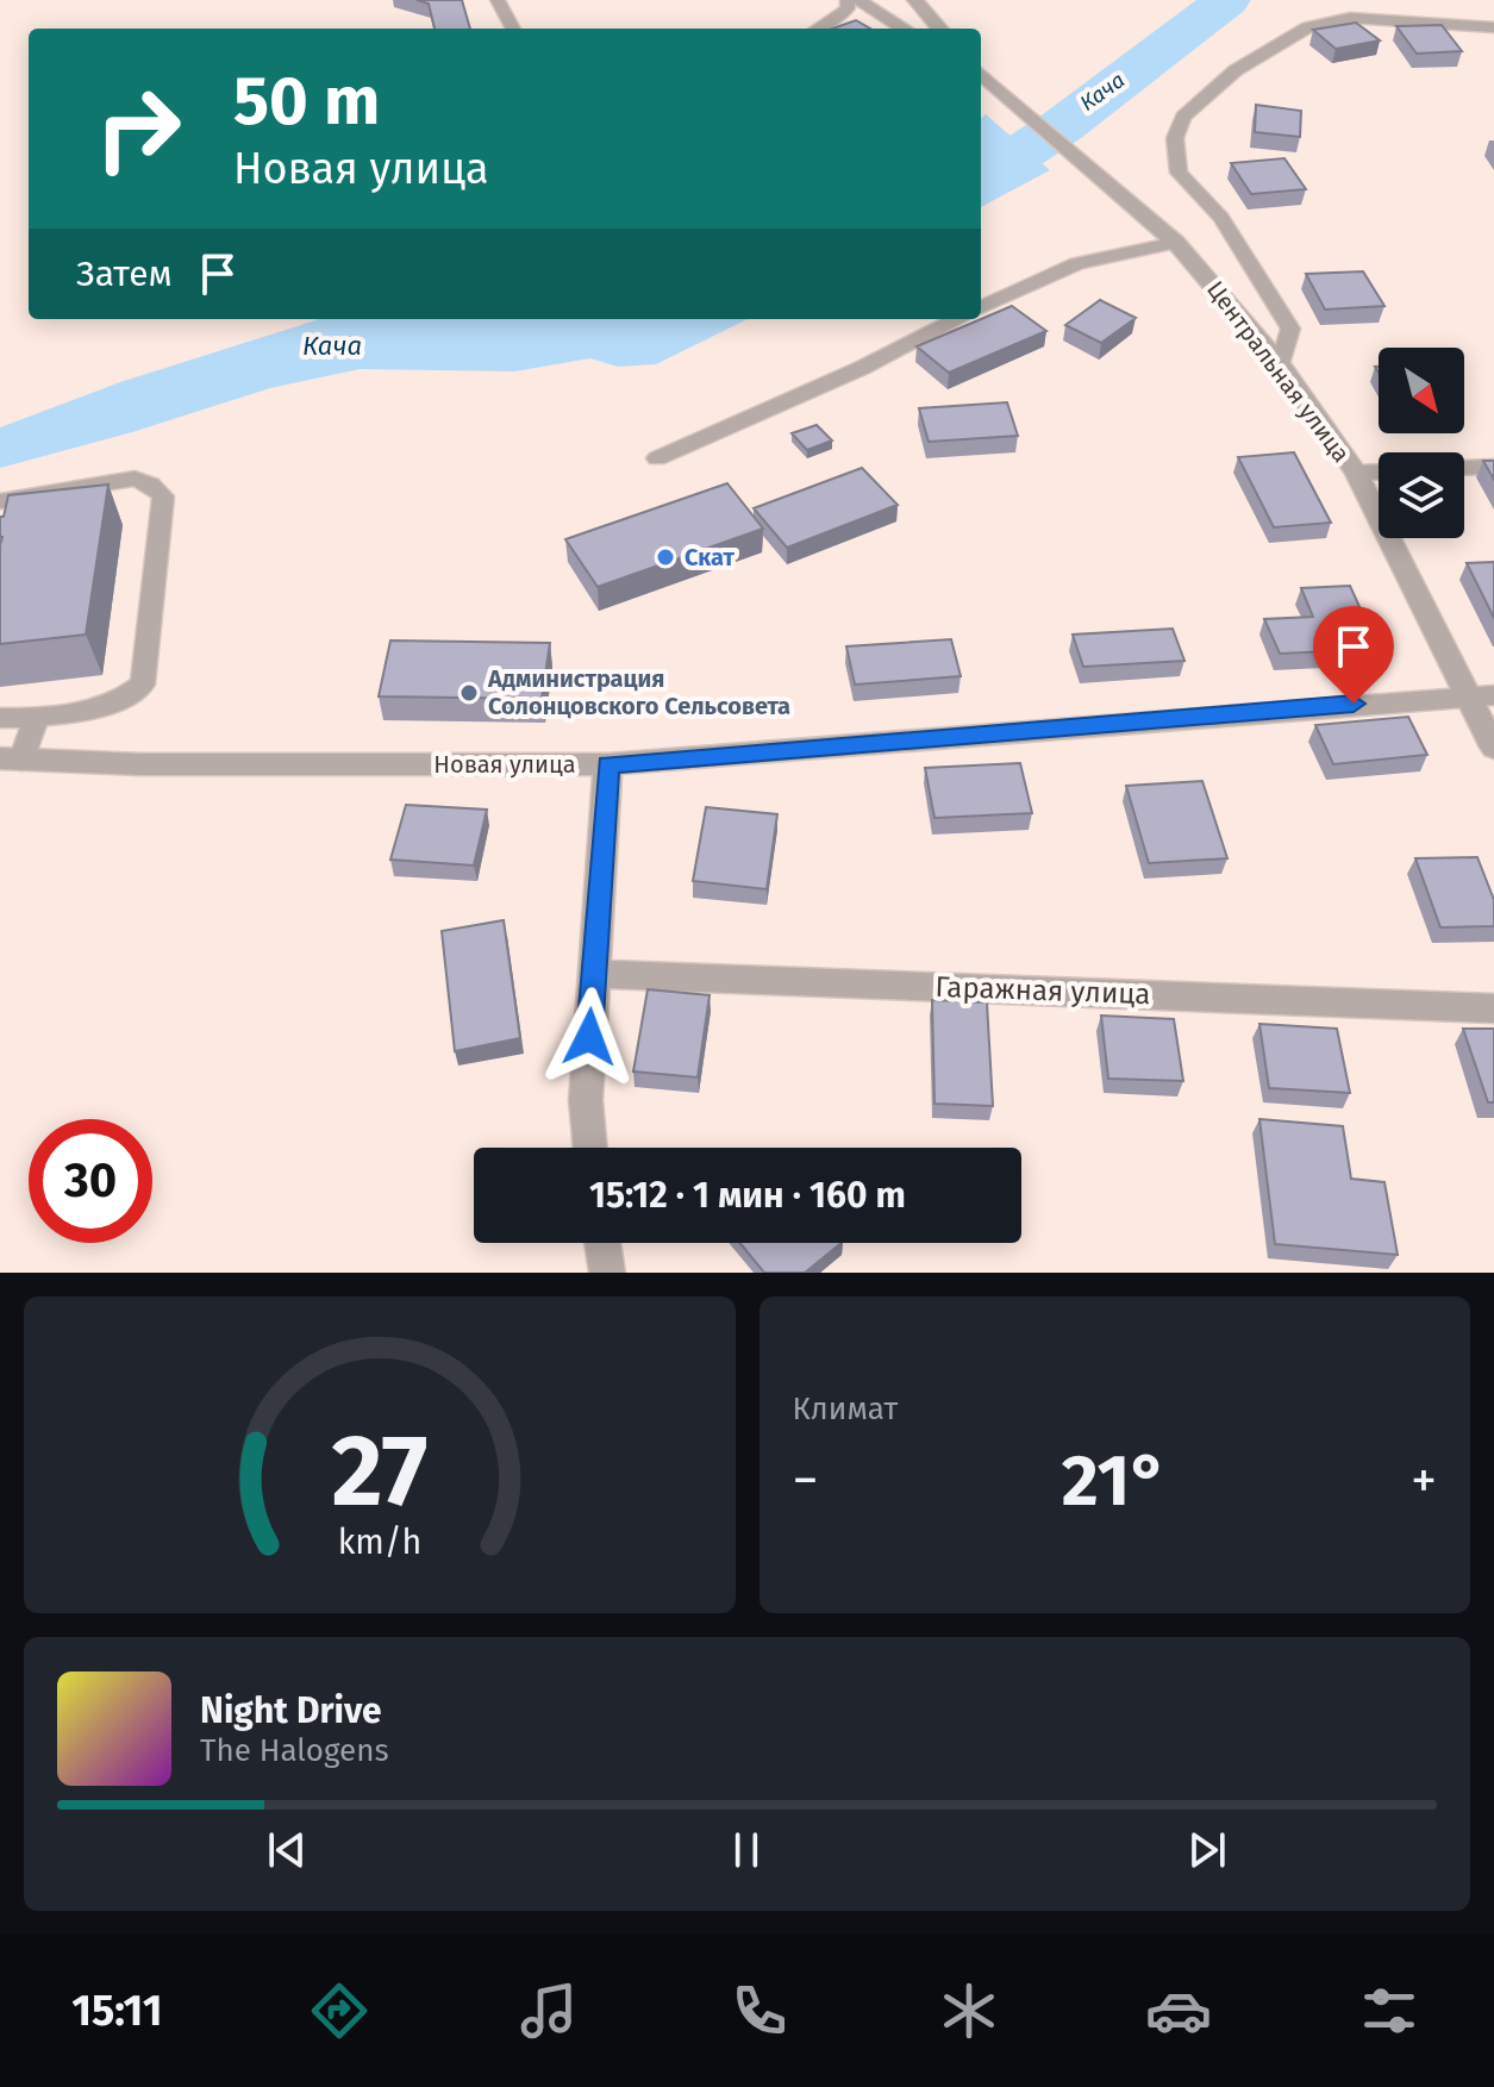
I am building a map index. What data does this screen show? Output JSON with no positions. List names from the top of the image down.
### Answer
{
  "streets": {
    "street": ["Центральная улица", "Новая улица", "Гаражная улица"]
  },
  "crossings": [
    ["Центральная улица", "Новая улица"]
  ],
  "water": ["Кача"],
  "places": ["Скат", "Администрация Солонцовского Сельсовета"],
  "north": "bottom right",
  "page": {
    "turn": ["50 m", "Новая улица"],
    "then": "Затем",
    "limit": "30",
    "trip": "15:12 · 1 мин · 160 m",
    "tile": "Климат",
    "heat": ["−", "21°", "+"],
    "song": ["Night Drive", "The Halogens"],
    "tabs": "15:11",
    "gauge": ["27", "km/h"]
  }
}
